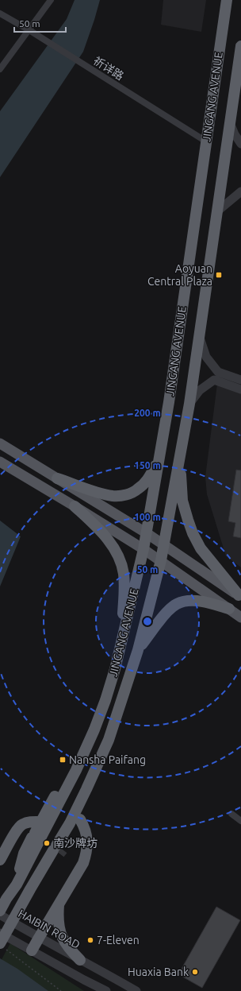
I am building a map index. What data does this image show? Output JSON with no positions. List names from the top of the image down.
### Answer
{
  "streets": {
    "highway": ["JINGANG AVENUE"],
    "street": ["祈详路", "HAIBIN ROAD"]
  },
  "crossings": [
    ["祈详路", "JINGANG AVENUE"]
  ],
  "places": {
    "transit": ["Aoyuan Central Plaza", "Nansha Paifang"],
    "other": ["南沙牌坊", "7-Eleven", "Huaxia Bank"]
  },
  "scale_bar": "50 m",
  "rings": [
    "200 m",
    "150 m",
    "100 m",
    "50 m"
  ]
}
